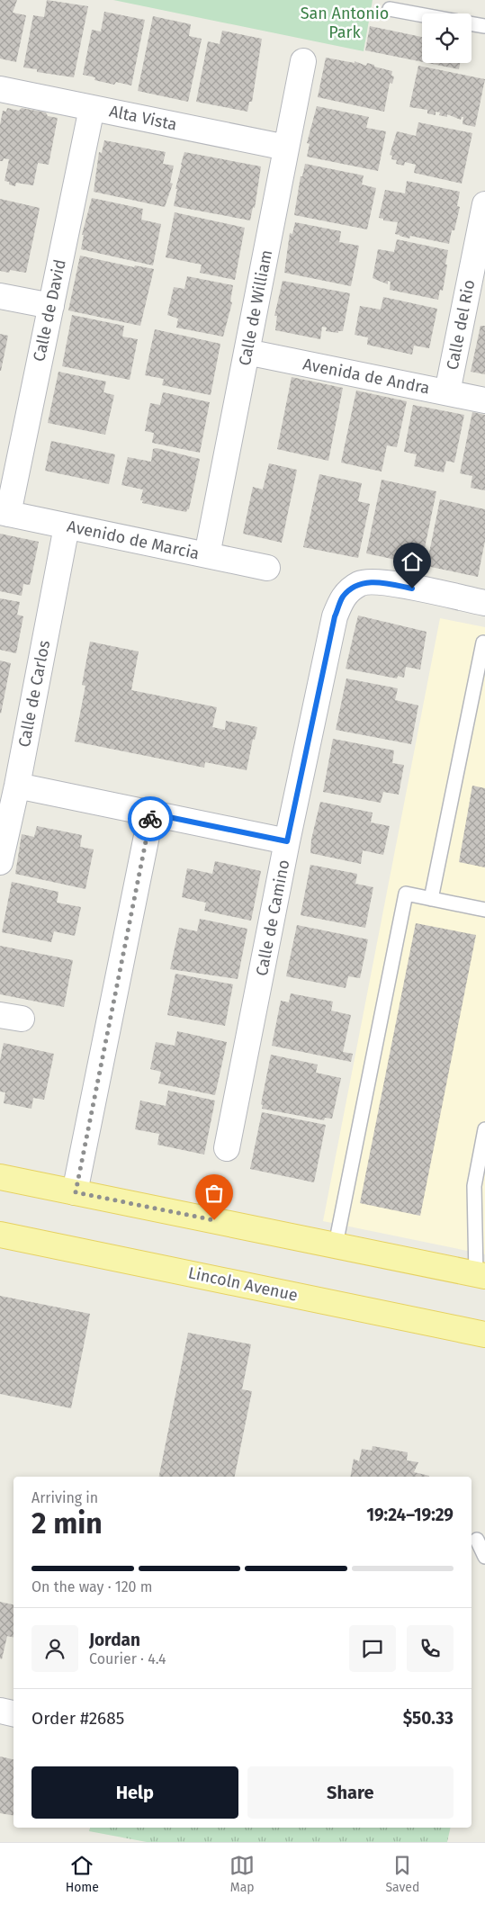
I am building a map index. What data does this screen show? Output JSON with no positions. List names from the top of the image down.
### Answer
{
  "streets": {
    "main road": ["Lincoln Avenue"],
    "street": [
      "Alta Vista",
      "Calle de William",
      "Calle de David",
      "Calle del Rio",
      "Avenida de Andra",
      "Avenido de Marcia",
      "Calle de Carlos",
      "Calle de Camino"
    ]
  },
  "crossings": [
    ["Alta Vista", "Calle de William"],
    ["Alta Vista", "Calle de David"],
    ["Calle de William", "Avenida de Andra"],
    ["Calle de William", "Avenido de Marcia"],
    ["Calle de David", "Avenido de Marcia"],
    ["Calle del Rio", "Avenida de Andra"],
    ["Avenido de Marcia", "Calle de Carlos"]
  ],
  "parks": ["San Antonio Park"],
  "page": {
    "heading": ["2 min", "Arriving in", "19:24–19:29"],
    "panel": [
      "Jordan",
      "Courier · 4.4",
      "Order #2685",
      "$50.33"
    ],
    "bar": "On the way · 120 m",
    "buttons": ["Help", "Share"],
    "tabs": ["Home", "Map", "Saved"]
  }
}
